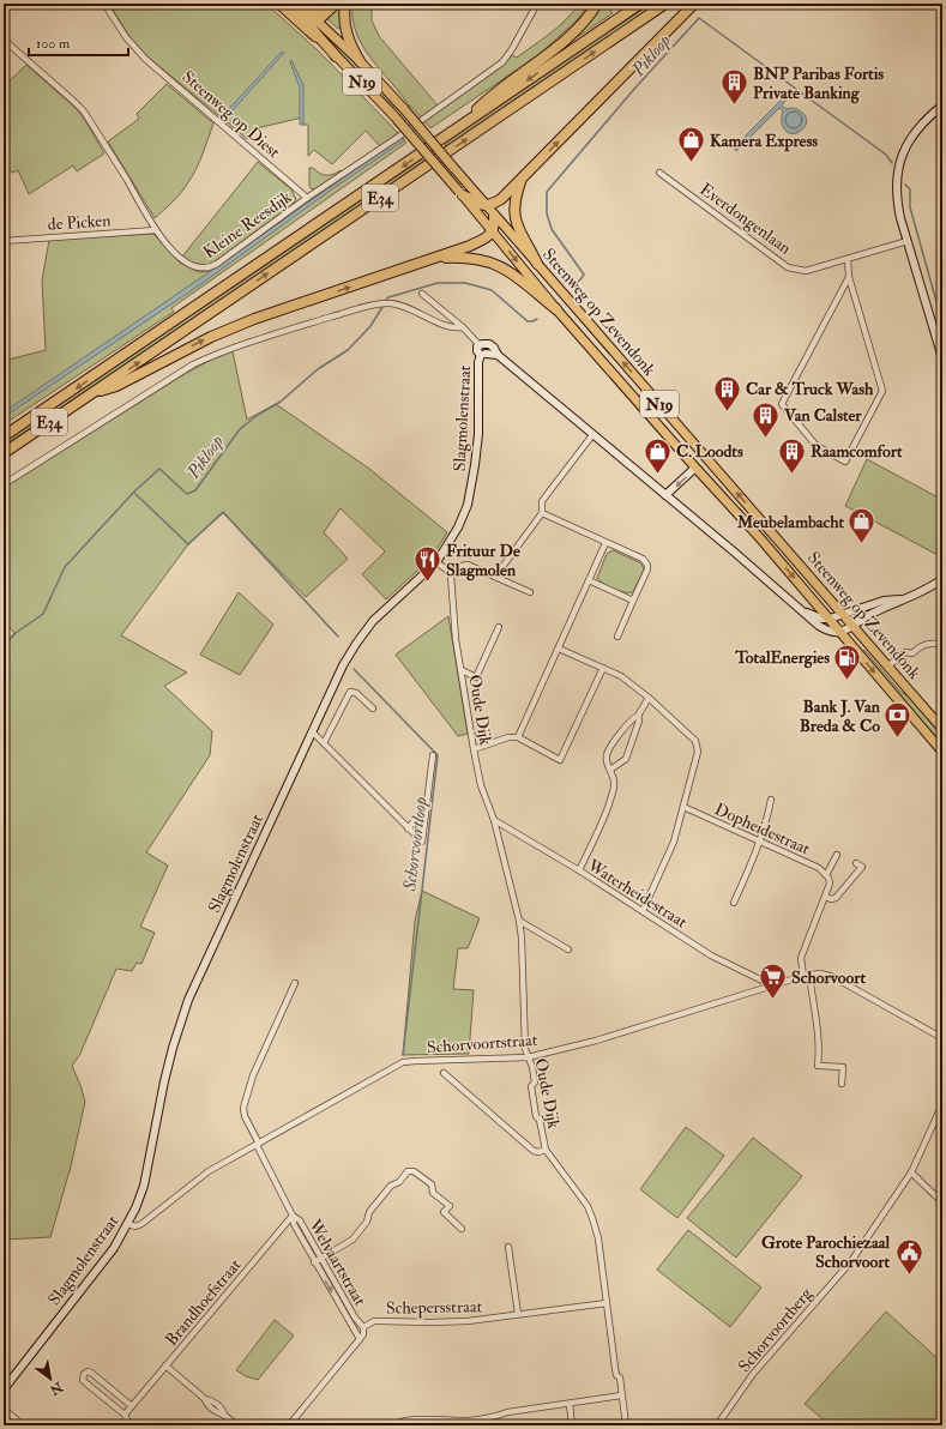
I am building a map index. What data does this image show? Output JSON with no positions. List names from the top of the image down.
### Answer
{
  "streets": {
    "highway": ["E34"],
    "main road": ["N19", "Steenweg op Zevendonk"],
    "street": [
      "Steenweg op Diest",
      "Everdongenlaan",
      "de Picken",
      "Kleine Reesdijk",
      "Slagmolenstraat",
      "Oude Dijk",
      "Dopheidestraat",
      "Waterheidestraat",
      "Schorvoortstraat",
      "Welvaartstraat",
      "Brandhoefstraat",
      "Schepersstraat",
      "Schorvoortberg"
    ]
  },
  "crossings": [
    ["N19", "Steenweg op Zevendonk"],
    ["Steenweg op Diest", "Kleine Reesdijk"],
    ["de Picken", "Kleine Reesdijk"],
    ["Slagmolenstraat", "Schorvoortstraat"],
    ["Oude Dijk", "Waterheidestraat"],
    ["Oude Dijk", "Schorvoortstraat"],
    ["Oude Dijk", "Schepersstraat"],
    ["Waterheidestraat", "Schorvoortstraat"],
    ["Schorvoortstraat", "Welvaartstraat"],
    ["Welvaartstraat", "Brandhoefstraat"],
    ["Welvaartstraat", "Schepersstraat"]
  ],
  "water": ["Pikloop", "Schorvoortloop"],
  "places": {
    "building": [
      "BNP Paribas Fortis Private Banking",
      "Car & Truck Wash",
      "Van Calster",
      "Raamcomfort"
    ],
    "shop": ["Kamera Express", "C. Loodts", "Meubelambacht"],
    "restaurant": ["Frituur De Slagmolen"],
    "fuel station": ["TotalEnergies"],
    "bank": ["Bank J. Van Breda & Co"],
    "supermarket": ["Schorvoort"],
    "public building": ["Grote Parochiezaal Schorvoort"]
  },
  "scale_bar": "100 m",
  "north": "bottom right"
}
